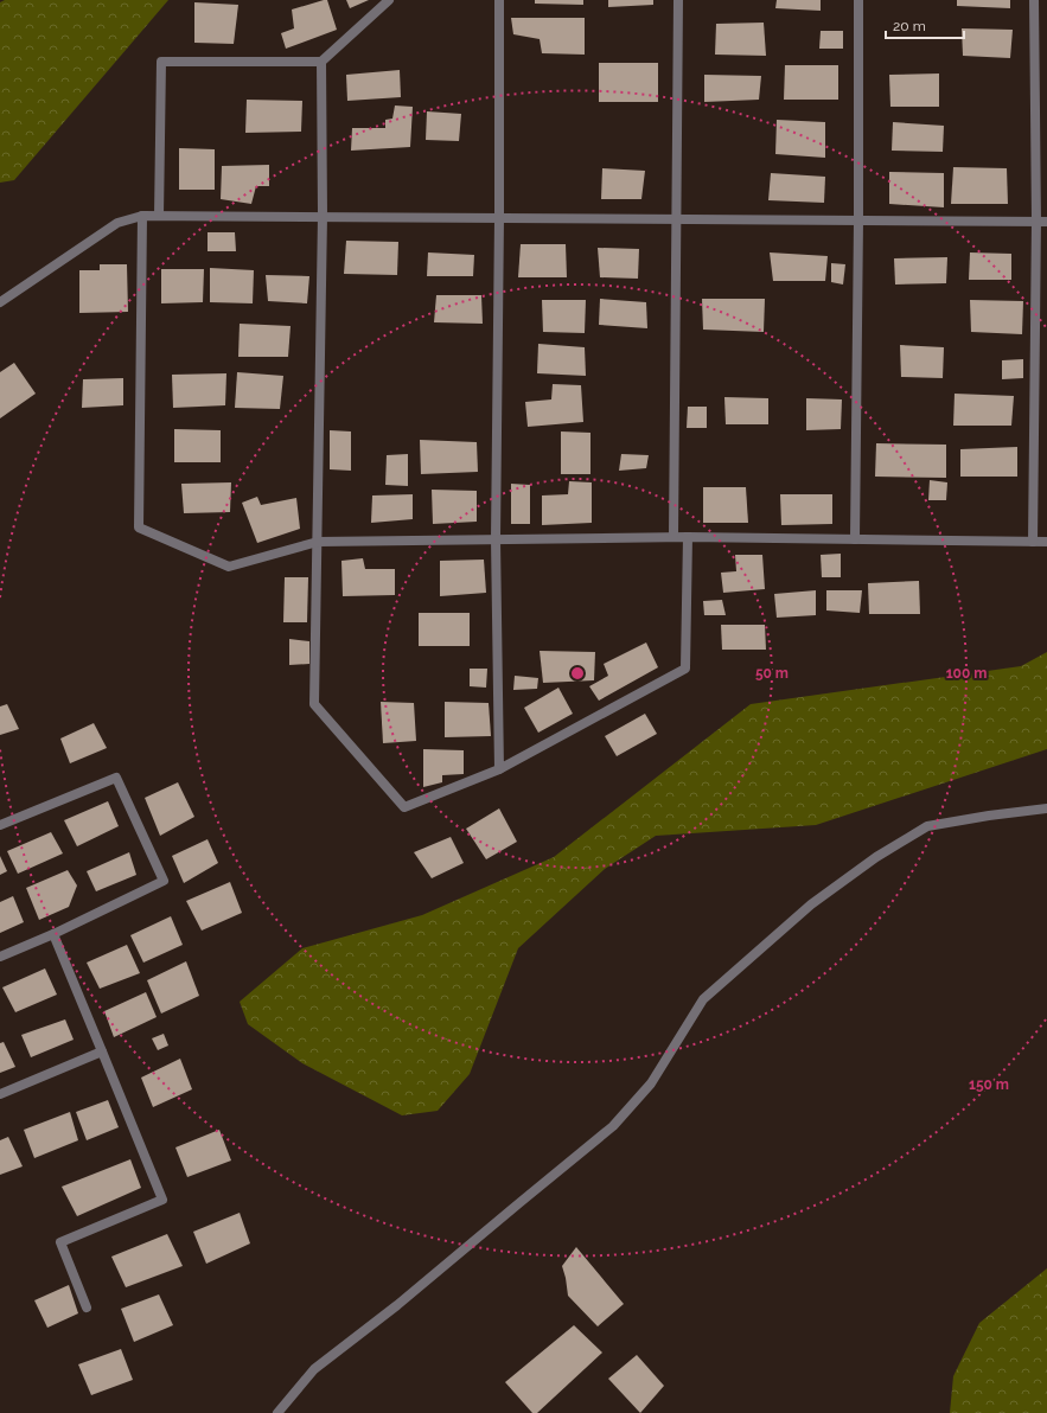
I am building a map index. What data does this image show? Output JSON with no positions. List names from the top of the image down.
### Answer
{
  "scale_bar": "20 m",
  "rings": ["50 m", "100 m", "150 m"]
}
